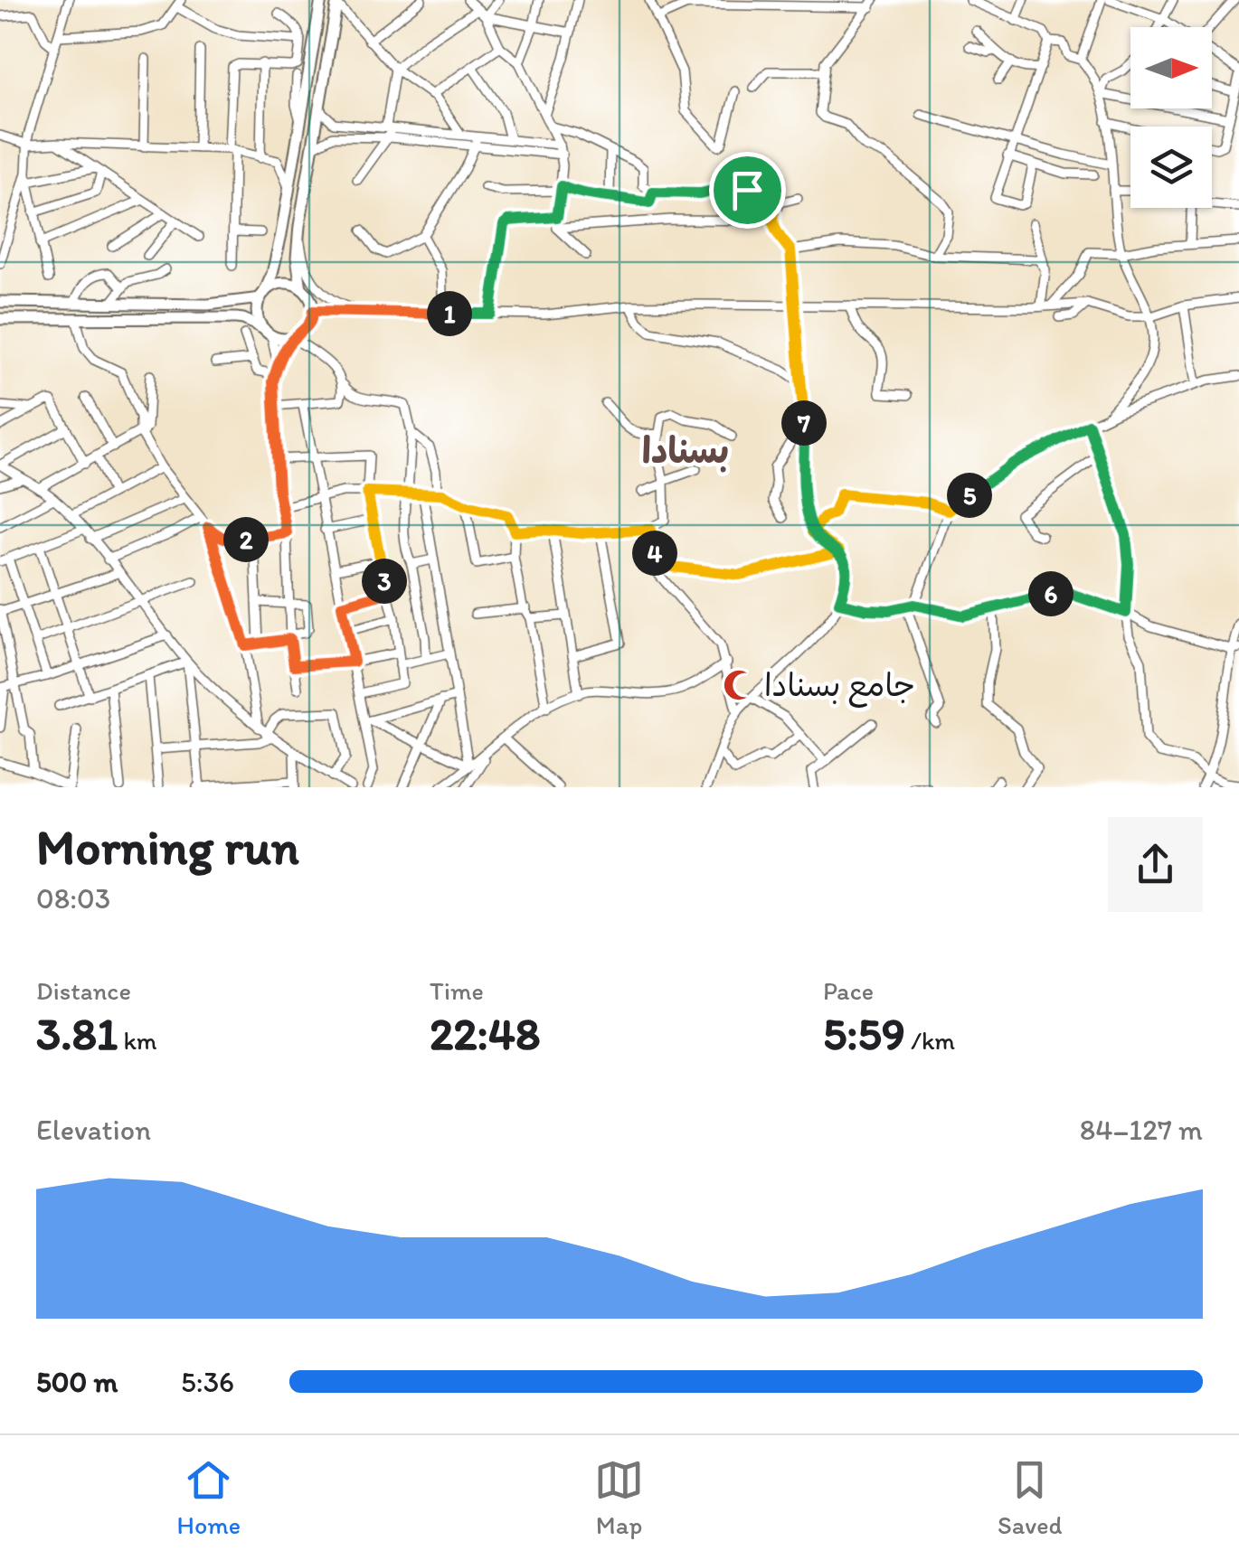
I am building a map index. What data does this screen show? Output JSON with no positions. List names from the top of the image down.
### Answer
{
  "districts": ["بسنادا"],
  "places": {
    "mosque": ["جامع بسنادا"]
  },
  "north": "right",
  "page": {
    "pins": [
      "1",
      "7",
      "5",
      "2",
      "4",
      "3",
      "6"
    ],
    "heading": ["Morning run", "08:03"],
    "stats": [
      ["Distance", "3.81 km"],
      ["Time", "22:48"],
      ["Pace", "5:59 /km"]
    ],
    "chart": ["Elevation", "84–127 m"],
    "list": [
      {
        "name": "500 m",
        "note": "5:36"
      }
    ],
    "tabs": ["Home", "Map", "Saved"]
  }
}
